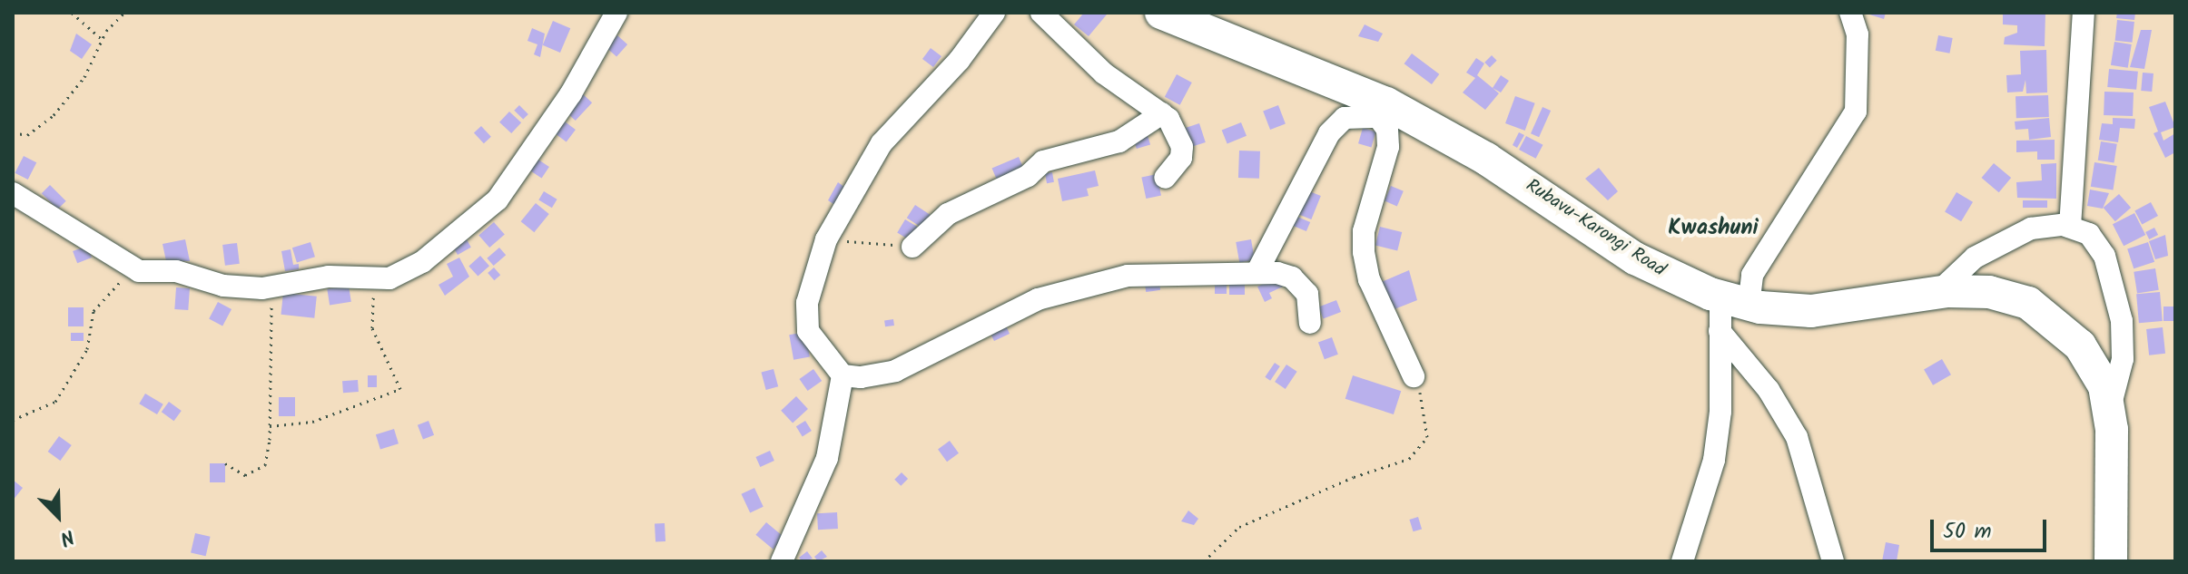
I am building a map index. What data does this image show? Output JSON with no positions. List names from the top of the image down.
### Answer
{
  "streets": {
    "highway": ["Rubavu-Karongi Road"]
  },
  "districts": ["Kwashuni"],
  "scale_bar": "50 m",
  "north": "bottom right"
}
